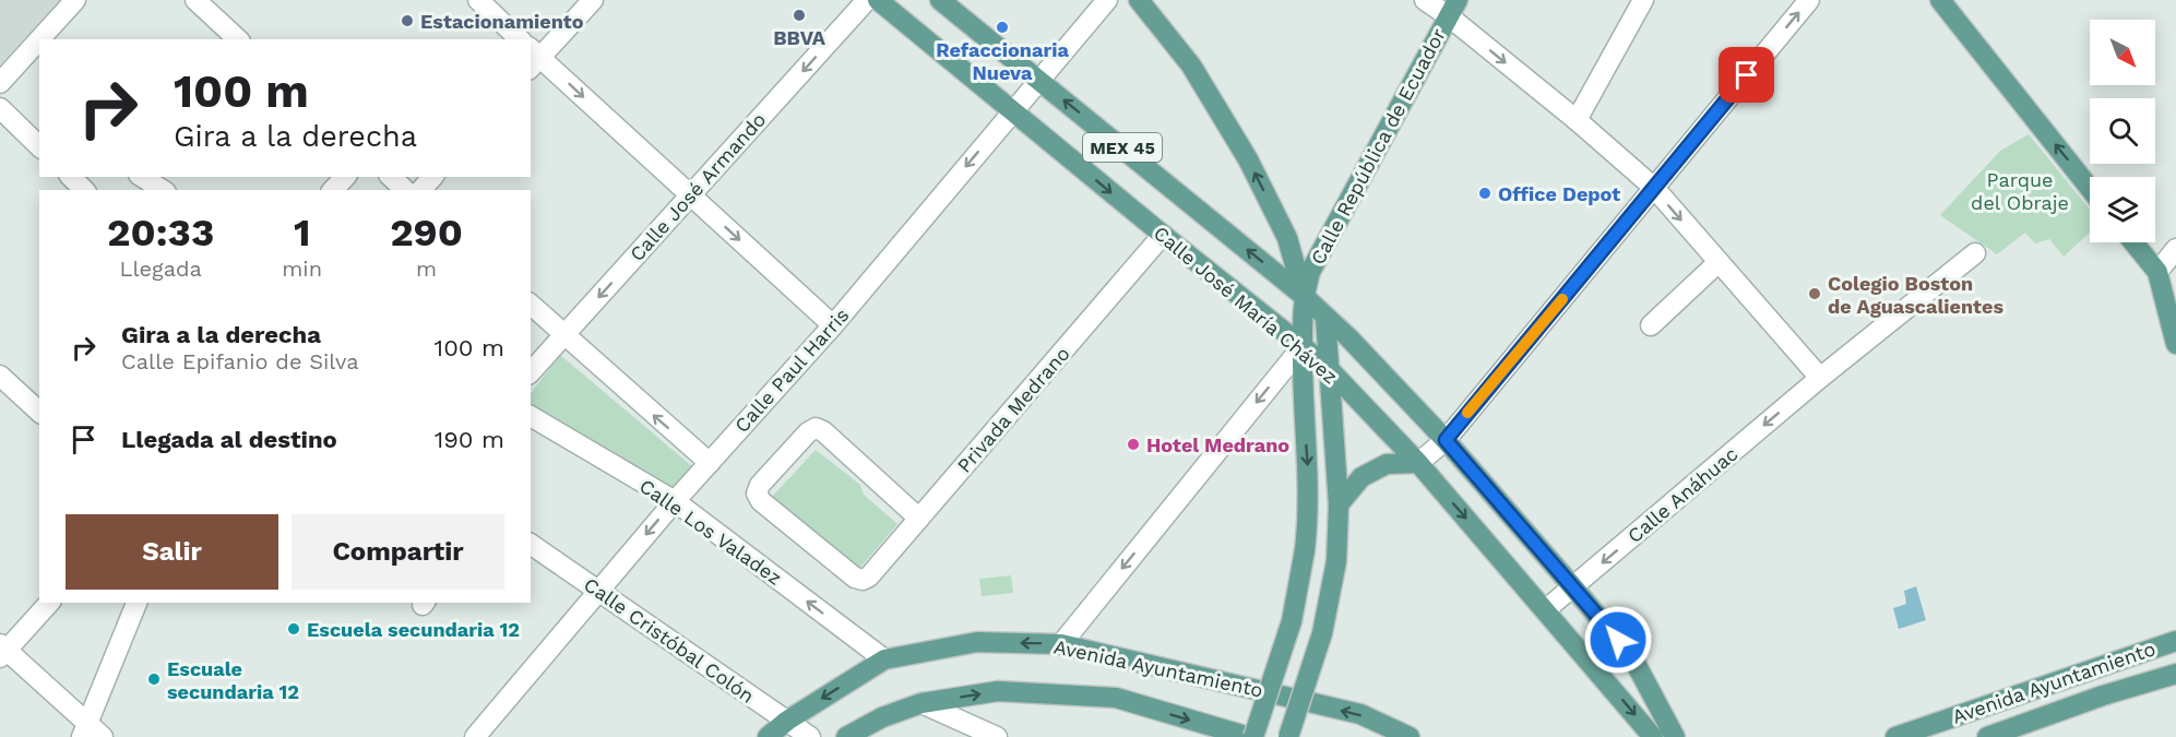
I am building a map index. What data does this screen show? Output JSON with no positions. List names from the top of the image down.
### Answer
{
  "streets": {
    "main road": [
      "Calle República de Ecuador",
      "MEX 45",
      "Calle José María Chávez",
      "Avenida Ayuntamiento"
    ],
    "street": [
      "Calle José Armando",
      "Calle Paul Harris",
      "Privada Medrano",
      "Calle Anáhuac",
      "Calle Los Valadez",
      "Calle Cristóbal Colón"
    ]
  },
  "crossings": [
    ["Calle República de Ecuador", "Calle José María Chávez"],
    ["Calle José María Chávez", "Calle Paul Harris"],
    ["Calle José María Chávez", "Privada Medrano"],
    ["Calle José María Chávez", "Calle Anáhuac"],
    ["Calle Paul Harris", "Calle Los Valadez"],
    ["Calle Paul Harris", "Calle Cristóbal Colón"],
    ["Calle Los Valadez", "Avenida Ayuntamiento"],
    ["Calle Cristóbal Colón", "Avenida Ayuntamiento"]
  ],
  "one_way": [
    "Calle José Armando",
    "Calle Paul Harris",
    "Calle Anáhuac",
    "Calle Los Valadez"
  ],
  "parks": ["Parque del Obraje"],
  "places": [
    "BBVA",
    "Estacionamiento",
    "Refaccionaria Nueva",
    "Office Depot",
    "Colegio Boston de Aguascalientes",
    "Hotel Medrano",
    "Escuela secundaria 12",
    "Escuale secundaria 12"
  ],
  "north": "bottom right",
  "page": {
    "turn": ["100 m", "Gira a la derecha"],
    "eta": [
      "20:33",
      "Llegada",
      "1",
      "min",
      "290",
      "m"
    ],
    "list": [
      {
        "name": "Gira a la derecha",
        "note": "Calle Epifanio de Silva",
        "value": "100 m"
      },
      {
        "name": "Llegada al destino",
        "value": "190 m"
      }
    ],
    "buttons": ["Salir", "Compartir"]
  }
}
